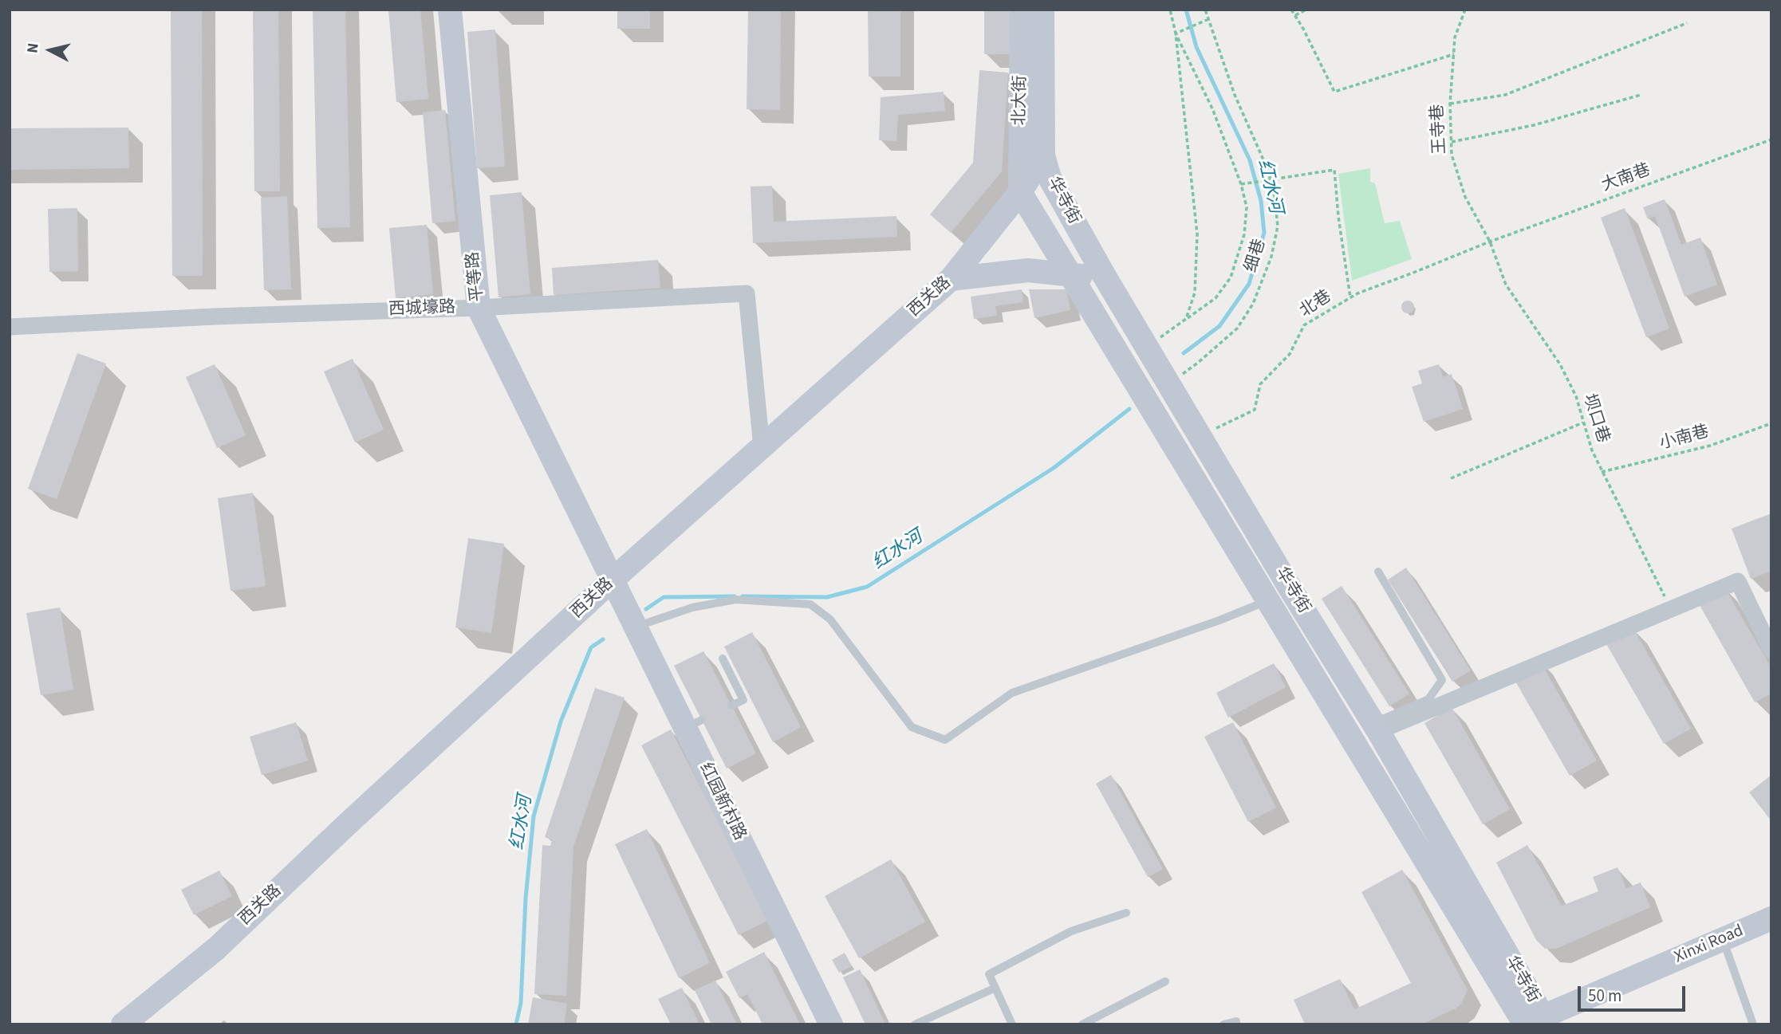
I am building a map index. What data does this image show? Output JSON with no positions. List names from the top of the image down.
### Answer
{
  "streets": {
    "main road": [
      "北大街",
      "华寺街",
      "平等路",
      "西关路",
      "红园新村路",
      "Xinxi Road"
    ],
    "street": ["西城壕路"],
    "path": [
      "王寺巷",
      "大南巷",
      "细巷",
      "北巷",
      "坝口巷",
      "小南巷"
    ]
  },
  "crossings": [
    ["北大街", "华寺街"],
    ["北大街", "西关路"],
    ["王寺巷", "大南巷"],
    ["王寺巷", "北巷"],
    ["王寺巷", "坝口巷"],
    ["大南巷", "北巷"],
    ["大南巷", "坝口巷"],
    ["华寺街", "细巷"],
    ["华寺街", "西关路"],
    ["华寺街", "北巷"],
    ["华寺街", "Xinxi Road"],
    ["平等路", "西关路"],
    ["平等路", "西城壕路"],
    ["平等路", "红园新村路"],
    ["西关路", "西城壕路"],
    ["西关路", "红园新村路"],
    ["北巷", "坝口巷"],
    ["坝口巷", "小南巷"]
  ],
  "water": ["红水河"],
  "scale_bar": "50 m",
  "north": "left"
}
